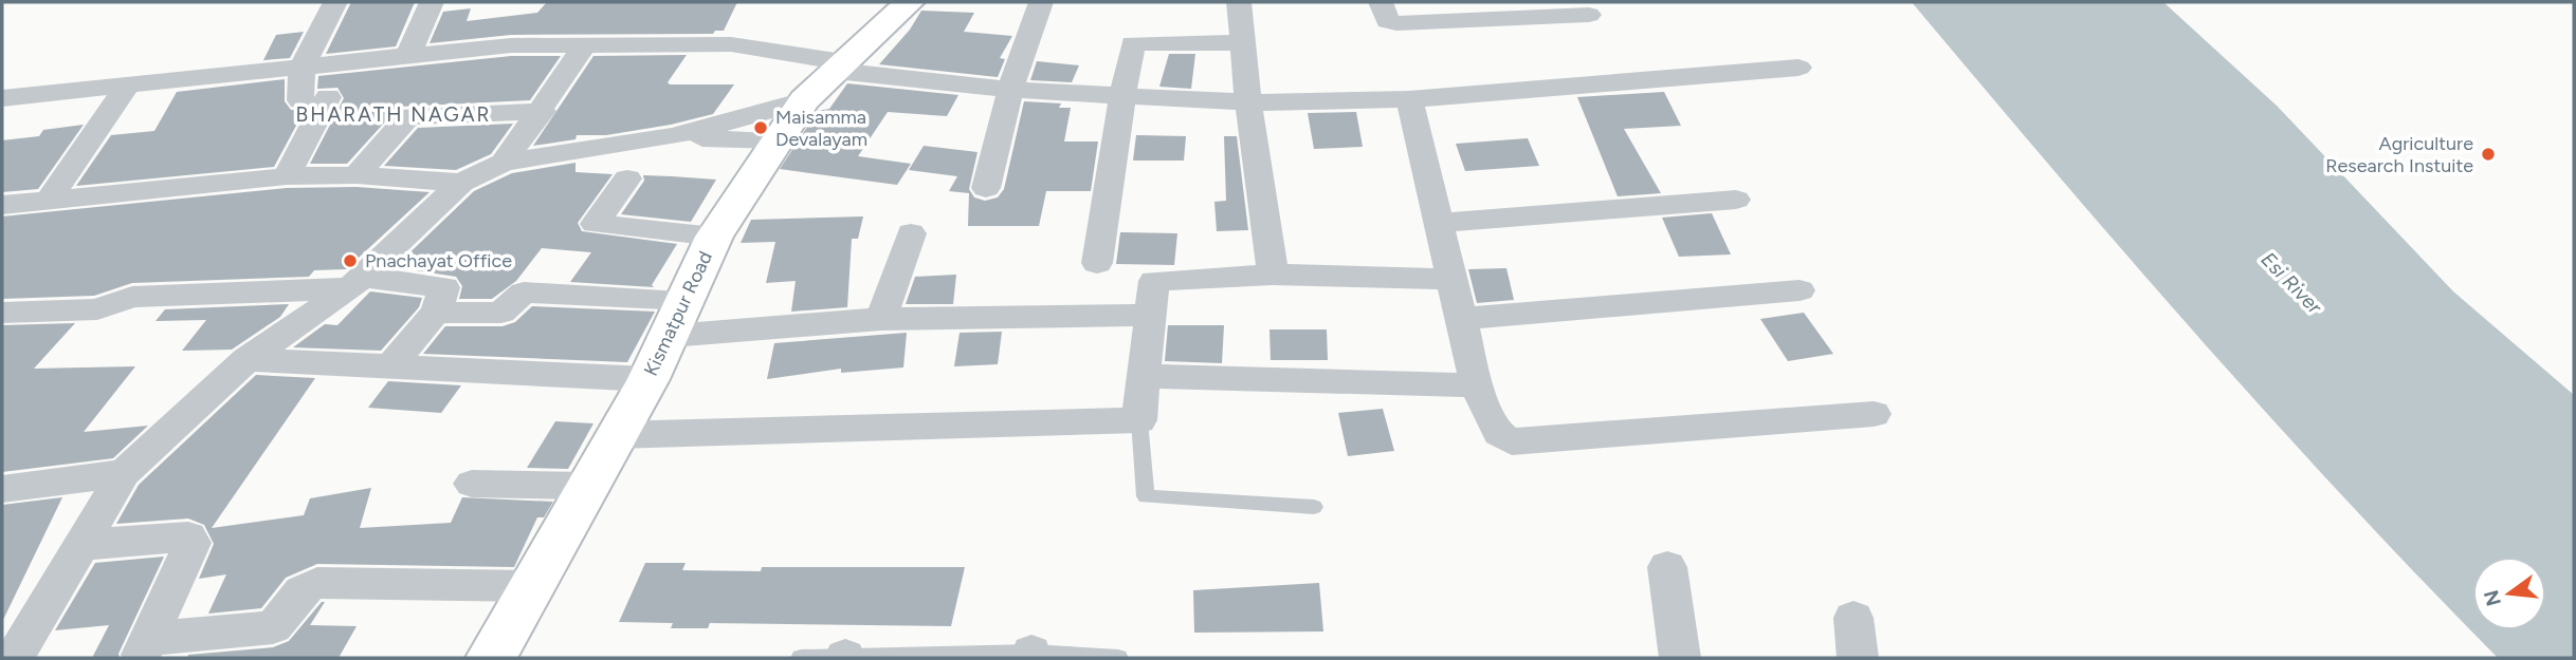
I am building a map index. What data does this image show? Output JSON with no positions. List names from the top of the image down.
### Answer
{
  "streets": {
    "street": ["Kismatpur Road"]
  },
  "districts": ["BHARATH NAGAR"],
  "water": ["Esi River"],
  "places": ["Maisamma Devalayam", "Agriculture Research Instuite", "Pnachayat Office"],
  "north": "left"
}
